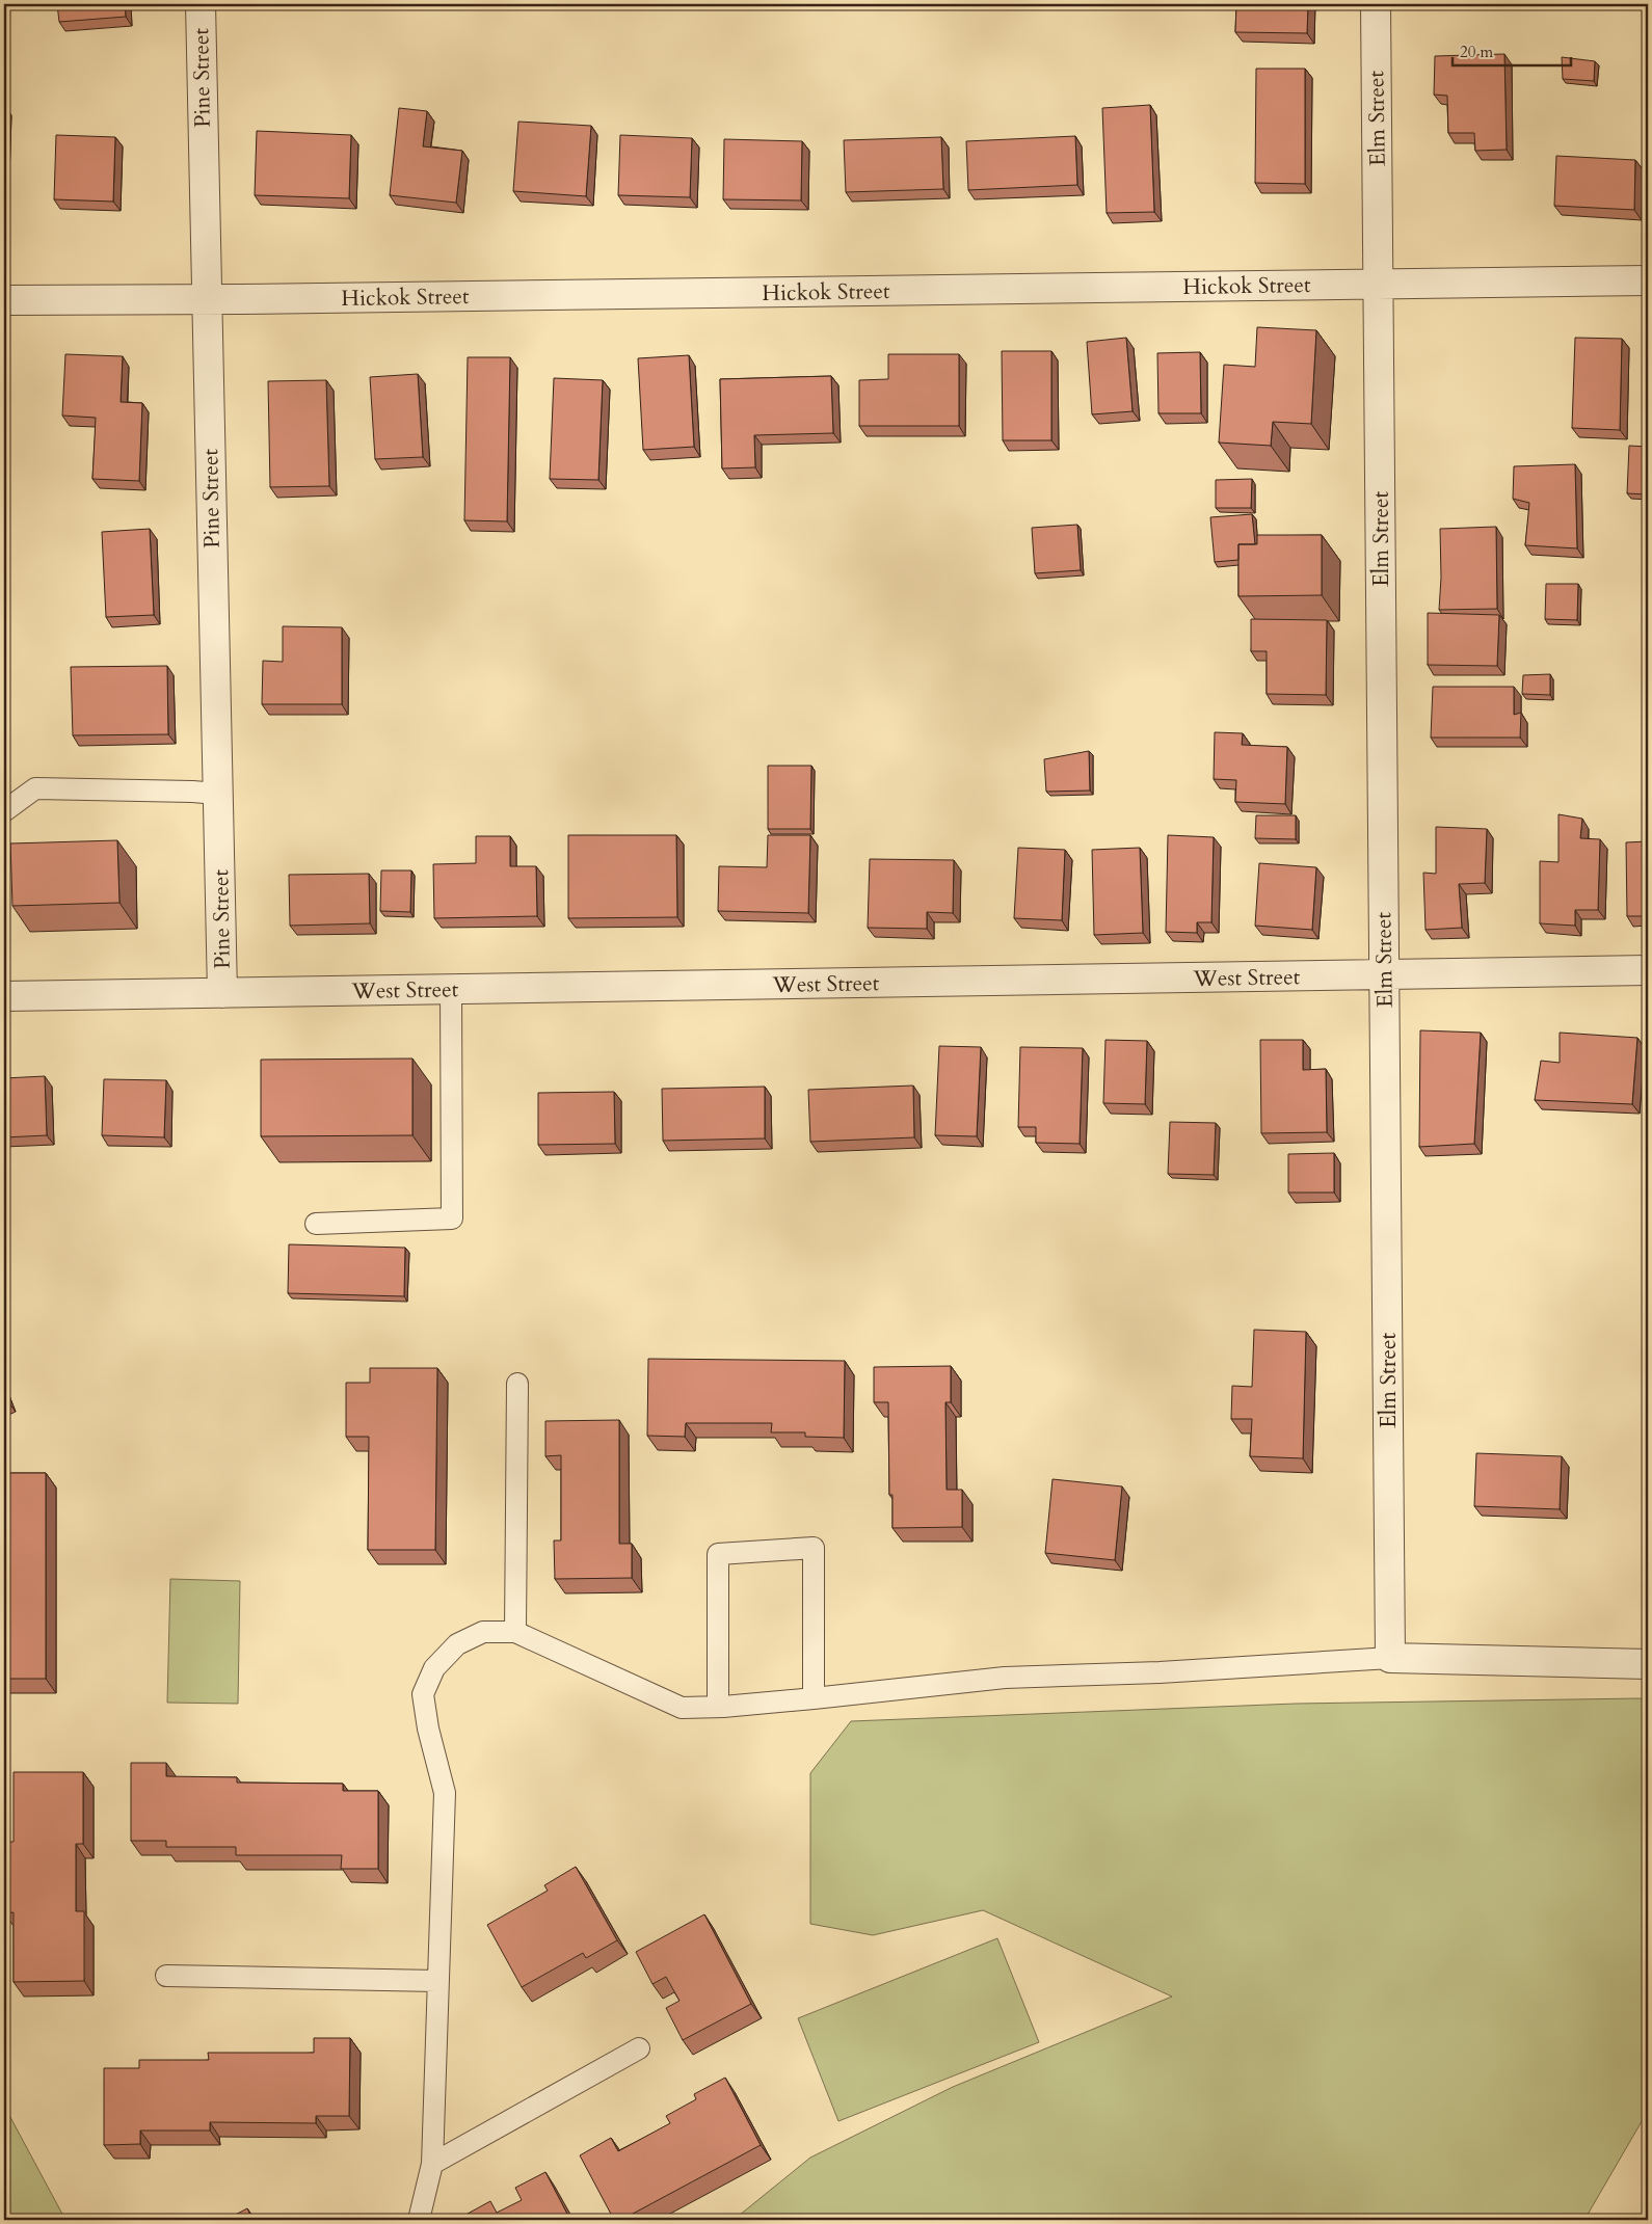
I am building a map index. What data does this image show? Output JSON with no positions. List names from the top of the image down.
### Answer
{
  "streets": {
    "street": [
      "Pine Street",
      "Elm Street",
      "Hickok Street",
      "West Street"
    ]
  },
  "crossings": [
    ["Pine Street", "Hickok Street"],
    ["Pine Street", "West Street"],
    ["Elm Street", "Hickok Street"],
    ["Elm Street", "West Street"]
  ],
  "scale_bar": "20 m"
}
